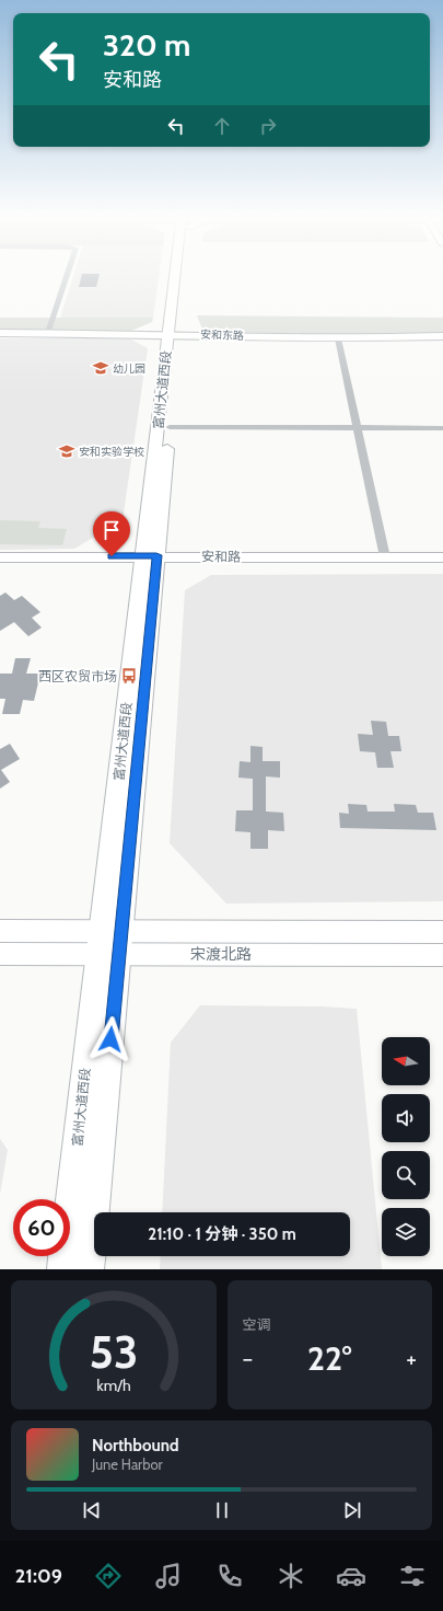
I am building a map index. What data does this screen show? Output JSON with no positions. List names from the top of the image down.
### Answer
{
  "streets": {
    "main road": ["富州大道西段"],
    "street": ["安和东路", "安和路", "宋渡北路"]
  },
  "crossings": [
    ["安和东路", "富州大道西段"],
    ["富州大道西段", "安和路"],
    ["富州大道西段", "宋渡北路"]
  ],
  "places": {
    "school or university": ["幼儿园", "安和实验学校"],
    "bus stop": ["西区农贸市场"]
  },
  "north": "left",
  "page": {
    "turn": ["320 m", "安和路"],
    "limit": "60",
    "trip": "21:10 · 1 分钟 · 350 m",
    "tile": "空调",
    "heat": ["−", "22°", "+"],
    "song": ["Northbound", "June Harbor"],
    "tabs": "21:09",
    "gauge": ["53", "km/h"]
  }
}
